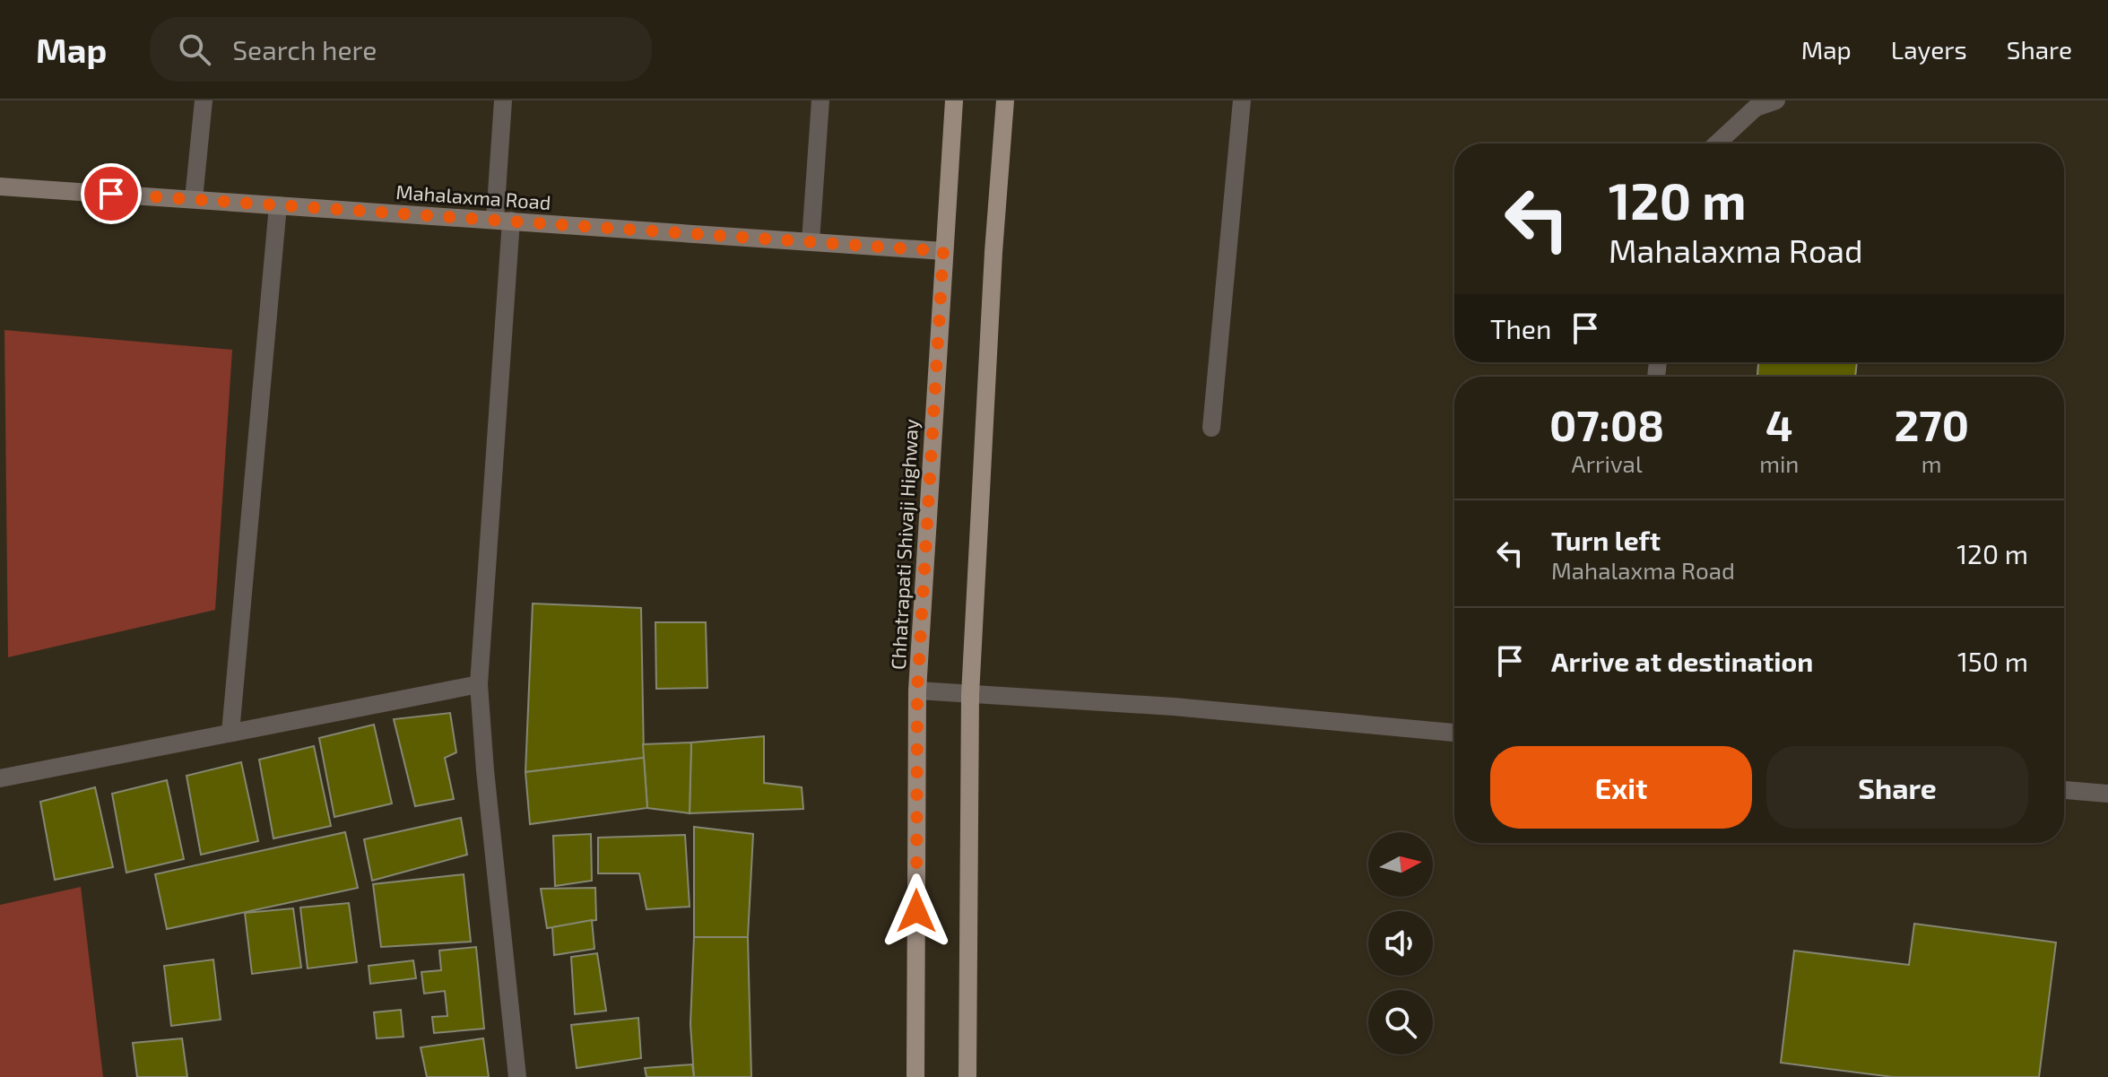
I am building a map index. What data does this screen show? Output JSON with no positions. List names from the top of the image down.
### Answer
{
  "streets": {
    "main road": ["Chhatrapati Shivaji Highway"],
    "street": ["Mahalaxma Road"]
  },
  "crossings": [
    ["Mahalaxma Road", "Chhatrapati Shivaji Highway"]
  ],
  "north": "right",
  "page": {
    "header": "Map",
    "search": "Search here",
    "nav": ["Map", "Layers", "Share"],
    "turn": ["120 m", "Mahalaxma Road"],
    "then": "Then",
    "eta": [
      "07:08",
      "Arrival",
      "4",
      "min",
      "270",
      "m"
    ],
    "list": [
      {
        "name": "Turn left",
        "note": "Mahalaxma Road",
        "value": "120 m"
      },
      {
        "name": "Arrive at destination",
        "value": "150 m"
      }
    ],
    "buttons": ["Exit", "Share"]
  }
}
